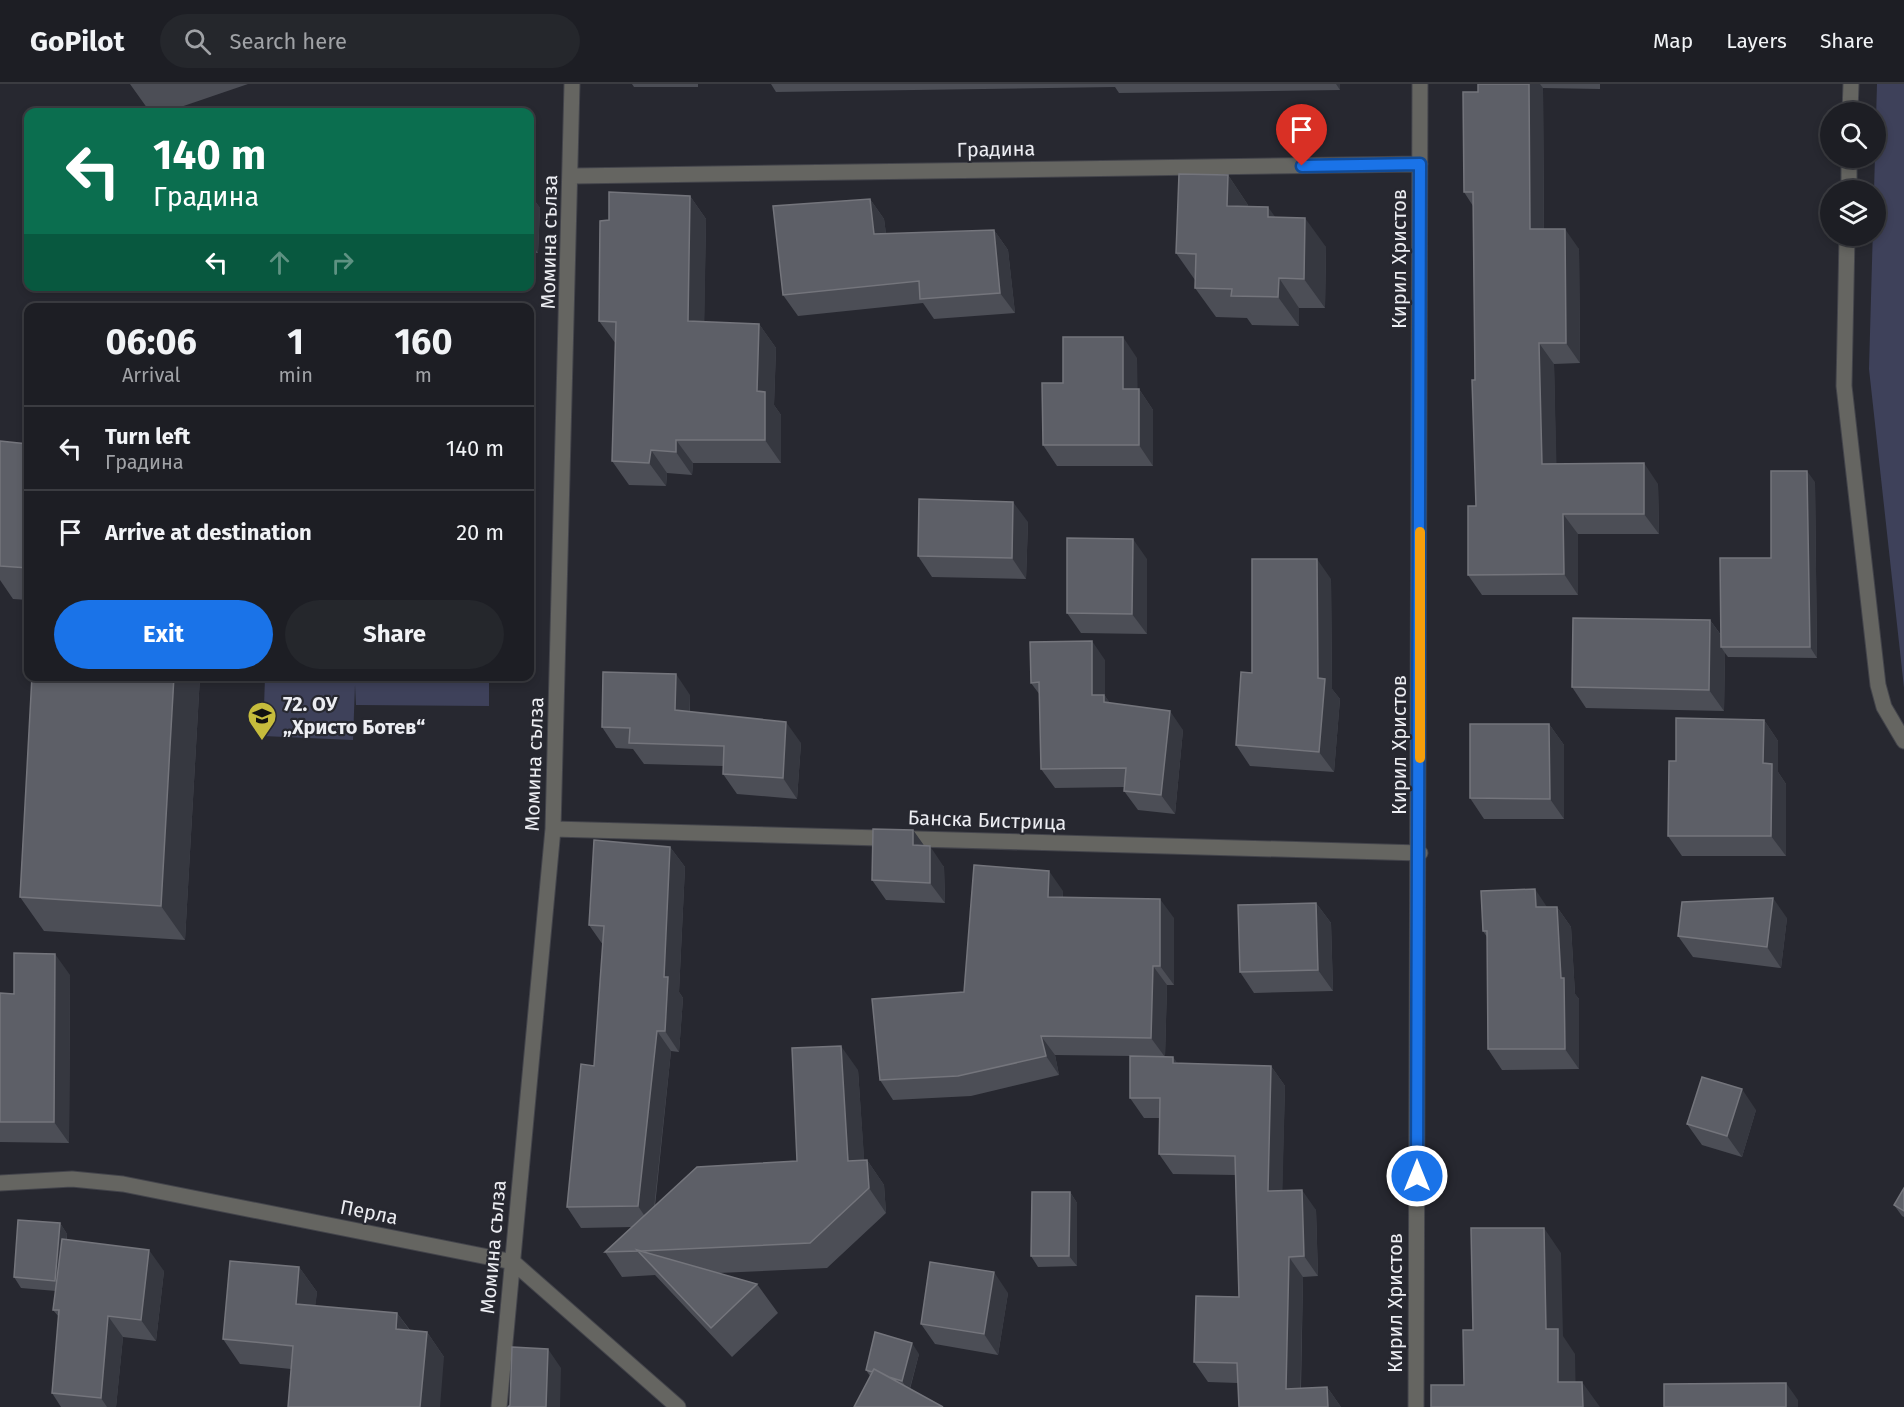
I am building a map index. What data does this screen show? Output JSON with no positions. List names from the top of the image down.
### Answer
{
  "streets": {
    "street": [
      "Градина",
      "Момина сълза",
      "Кирил Христов",
      "Банска Бистрица",
      "Перла"
    ]
  },
  "crossings": [
    ["Градина", "Момина сълза"],
    ["Градина", "Кирил Христов"],
    ["Момина сълза", "Банска Бистрица"],
    ["Момина сълза", "Перла"],
    ["Кирил Христов", "Банска Бистрица"]
  ],
  "places": {
    "school or university": ["72. ОУ „Христо Ботев“"]
  },
  "page": {
    "header": "GoPilot",
    "search": "Search here",
    "nav": ["Map", "Layers", "Share"],
    "turn": ["140 m", "Градина"],
    "eta": [
      "06:06",
      "Arrival",
      "1",
      "min",
      "160",
      "m"
    ],
    "list": [
      {
        "name": "Turn left",
        "note": "Градина",
        "value": "140 m"
      },
      {
        "name": "Arrive at destination",
        "value": "20 m"
      }
    ],
    "buttons": ["Exit", "Share"]
  }
}
